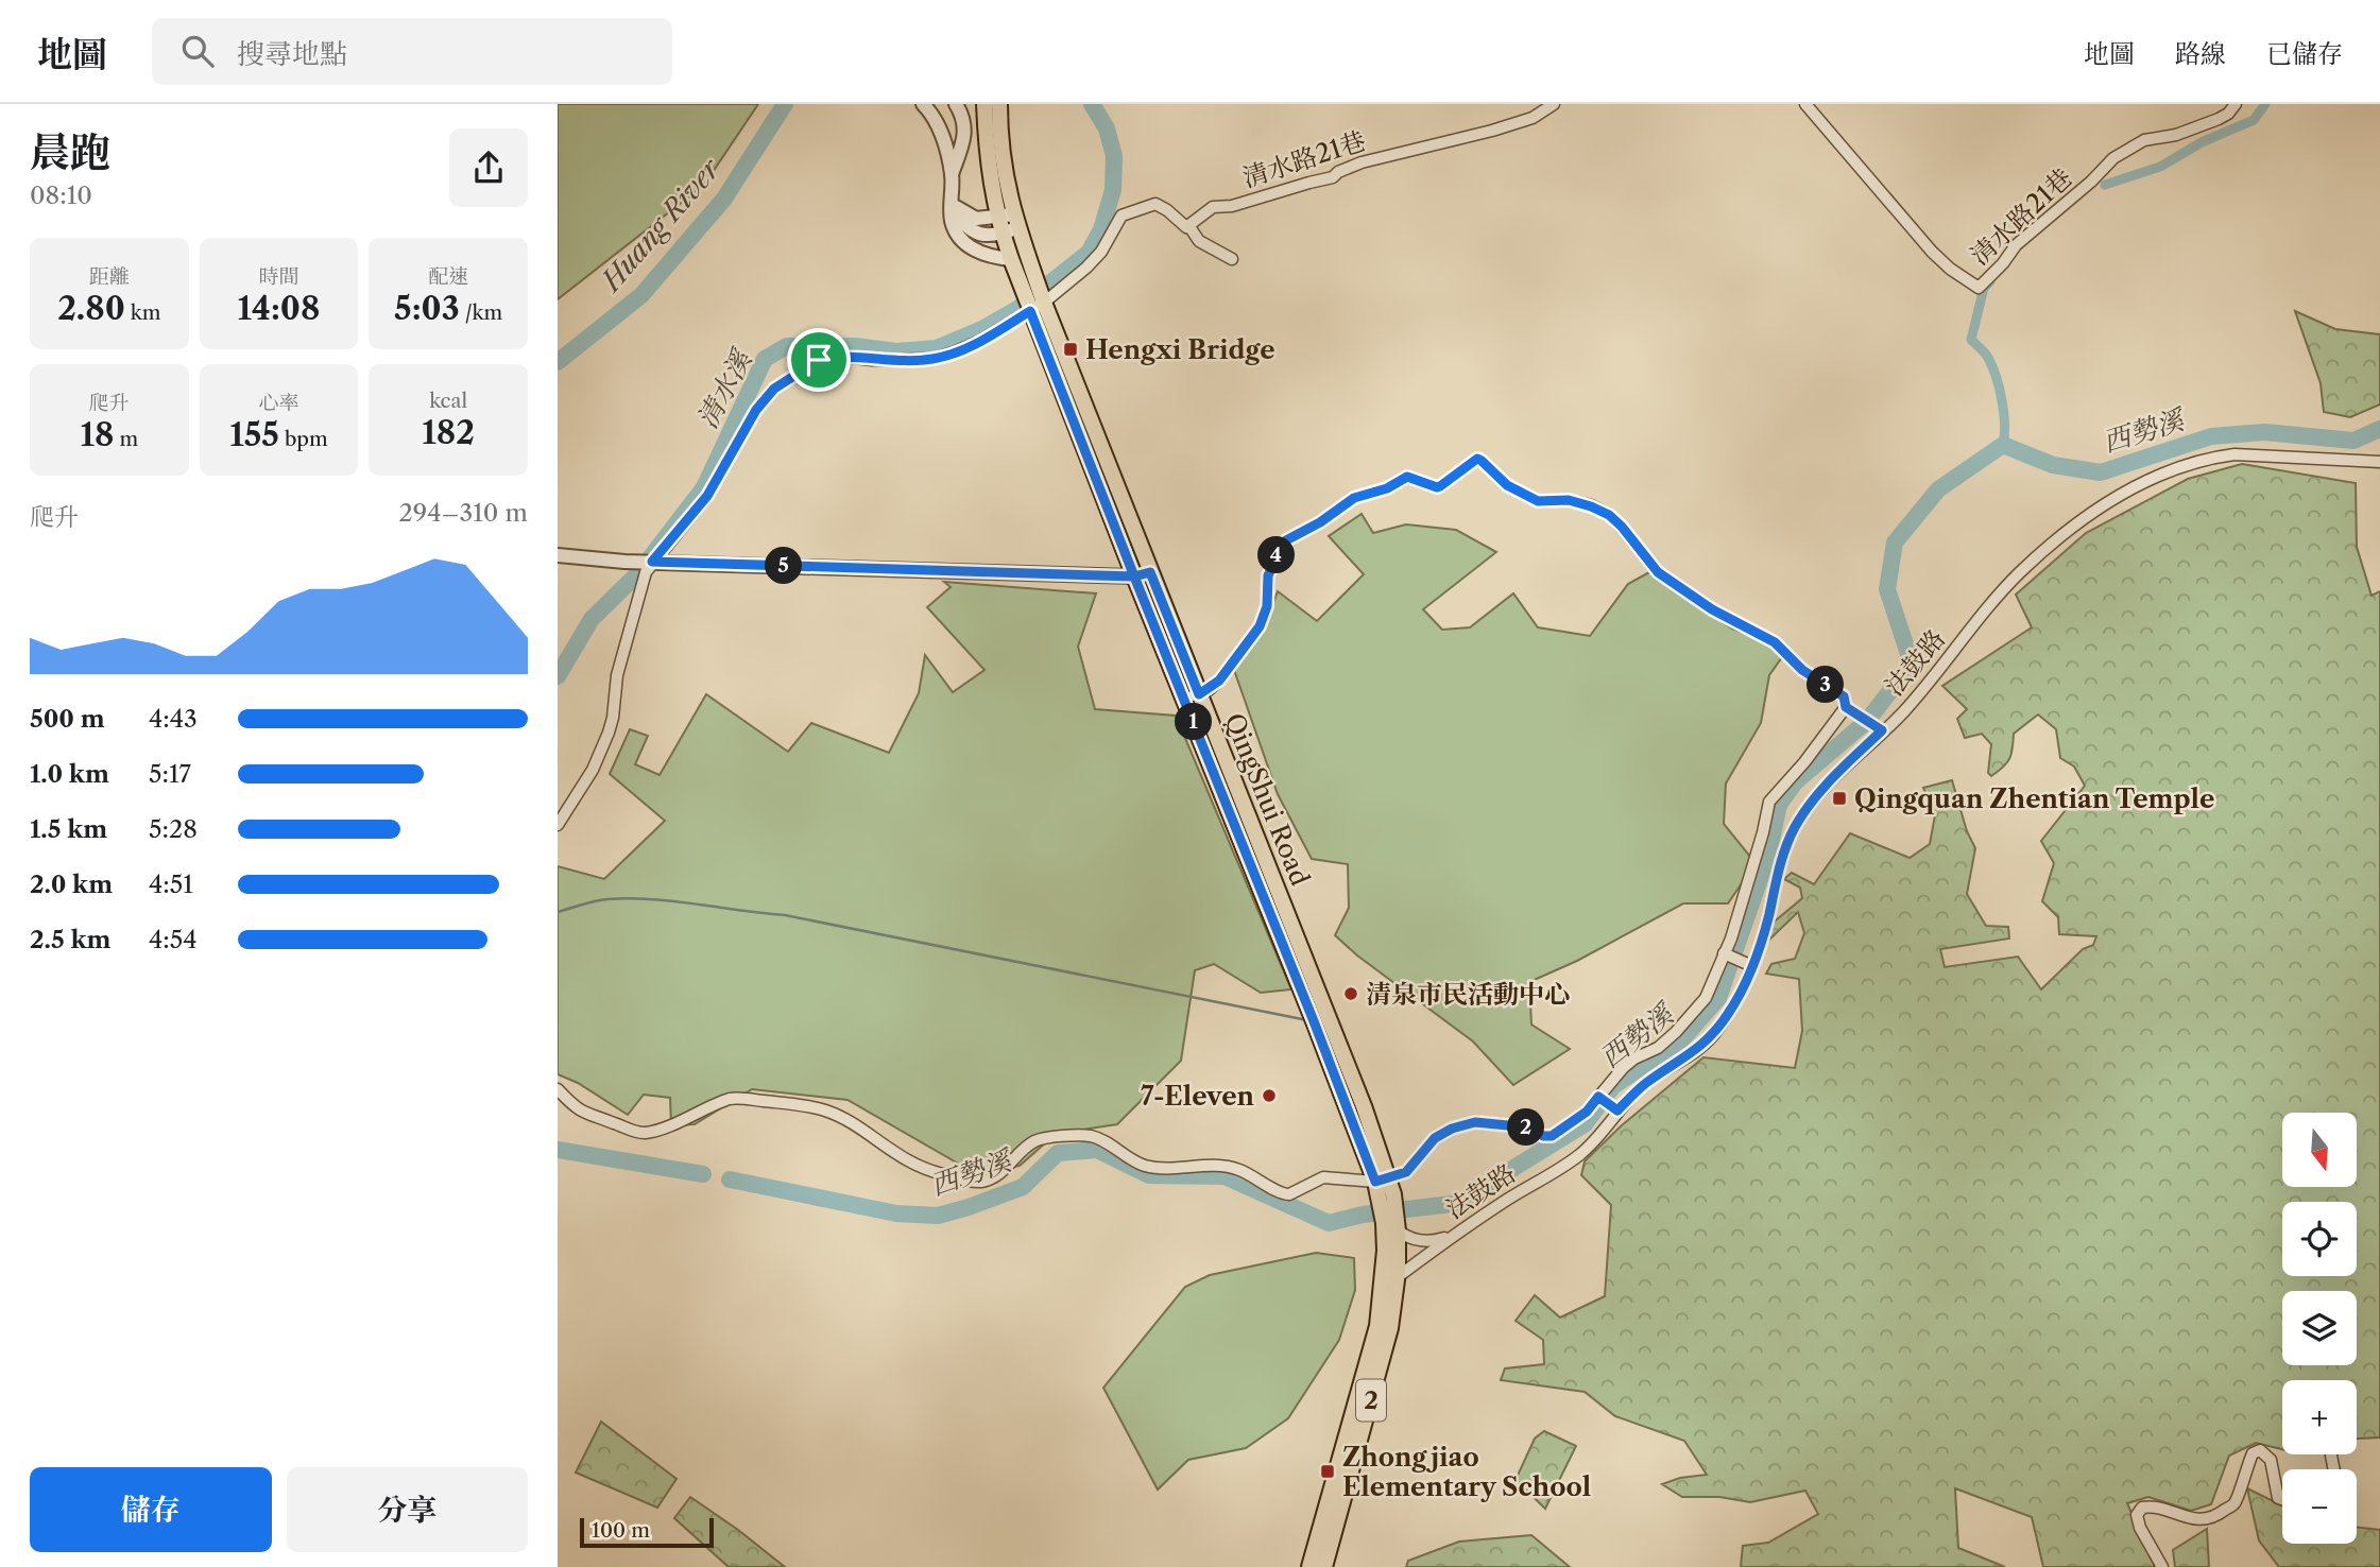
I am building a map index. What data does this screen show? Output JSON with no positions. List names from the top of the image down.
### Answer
{
  "streets": {
    "main road": ["QingShui Road", "2"],
    "street": ["清水路21巷", "法鼓路"]
  },
  "crossings": [
    ["法鼓路", "2"],
    ["QingShui Road", "2"]
  ],
  "water": ["Huang River", "清水溪", "西勢溪"],
  "places": {
    "transit": ["Hengxi Bridge", "Qingquan Zhentian Temple", "Zhongjiao Elementary School"],
    "other": ["清泉市民活動中心", "7-Eleven"]
  },
  "scale_bar": "100 m",
  "north": "bottom",
  "page": {
    "header": "地圖",
    "search": "搜尋地點",
    "nav": ["地圖", "路線", "已儲存"],
    "heading": ["晨跑", "08:10"],
    "stats": [
      ["距離", "2.80 km"],
      ["時間", "14:08"],
      ["配速", "5:03 /km"],
      ["爬升", "18 m"],
      ["心率", "155 bpm"],
      ["kcal", "182"]
    ],
    "chart": ["爬升", "294–310 m"],
    "pins": [
      "4",
      "5",
      "3",
      "1",
      "2"
    ],
    "list": [
      {
        "name": "500 m",
        "note": "4:43"
      },
      {
        "name": "1.0 km",
        "note": "5:17"
      },
      {
        "name": "1.5 km",
        "note": "5:28"
      },
      {
        "name": "2.0 km",
        "note": "4:51"
      },
      {
        "name": "2.5 km",
        "note": "4:54"
      }
    ],
    "map_buttons": ["+", "−"],
    "buttons": ["儲存", "分享"],
    "scale": "100 m"
  }
}
